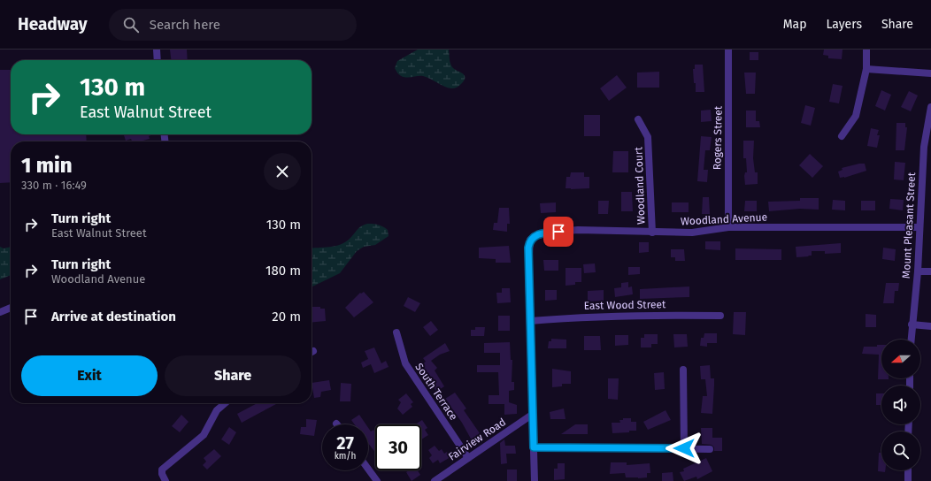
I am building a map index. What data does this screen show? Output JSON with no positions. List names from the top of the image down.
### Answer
{
  "streets": {
    "street": [
      "Rogers Street",
      "Woodland Court",
      "Woodland Avenue",
      "Mount Pleasant Street",
      "East Wood Street",
      "South Terrace",
      "Fairview Road"
    ]
  },
  "crossings": [
    ["Rogers Street", "Woodland Avenue"],
    ["Woodland Court", "Woodland Avenue"],
    ["Woodland Avenue", "Mount Pleasant Street"],
    ["Woodland Avenue", "East Wood Street"],
    ["South Terrace", "Fairview Road"]
  ],
  "north": "left",
  "page": {
    "header": "Headway",
    "search": "Search here",
    "nav": ["Map", "Layers", "Share"],
    "turn": ["130 m", "East Walnut Street"],
    "heading": ["1 min", "330 m · 16:49"],
    "list": [
      {
        "name": "Turn right",
        "note": "East Walnut Street",
        "value": "130 m"
      },
      {
        "name": "Turn right",
        "note": "Woodland Avenue",
        "value": "180 m"
      },
      {
        "name": "Arrive at destination",
        "value": "20 m"
      }
    ],
    "buttons": ["Exit", "Share"],
    "speed": "27 km/h",
    "limit": "30"
  }
}
